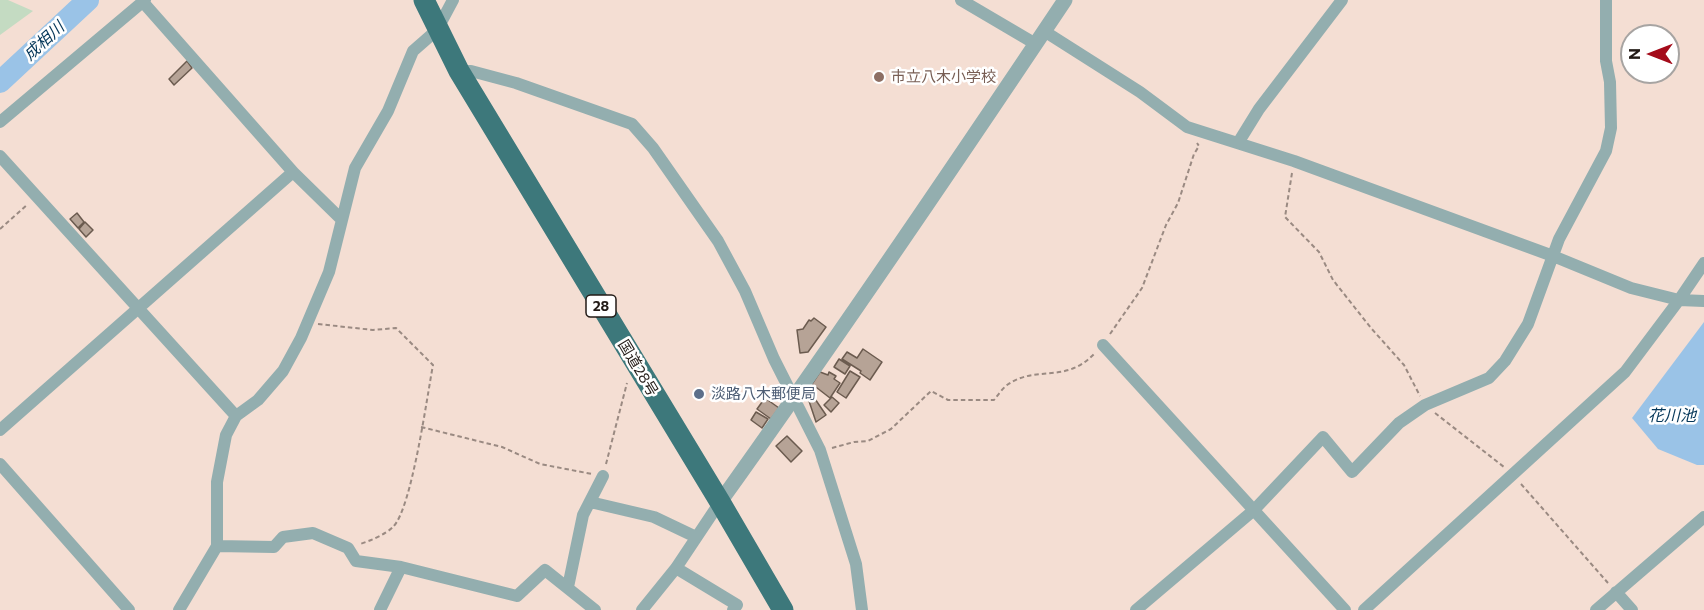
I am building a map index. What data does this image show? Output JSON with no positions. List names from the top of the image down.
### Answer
{
  "streets": {
    "highway": ["28", "国道28号"]
  },
  "water": ["成相川", "花川池"],
  "places": ["市立八木小学校", "淡路八木郵便局"],
  "north": "left"
}
